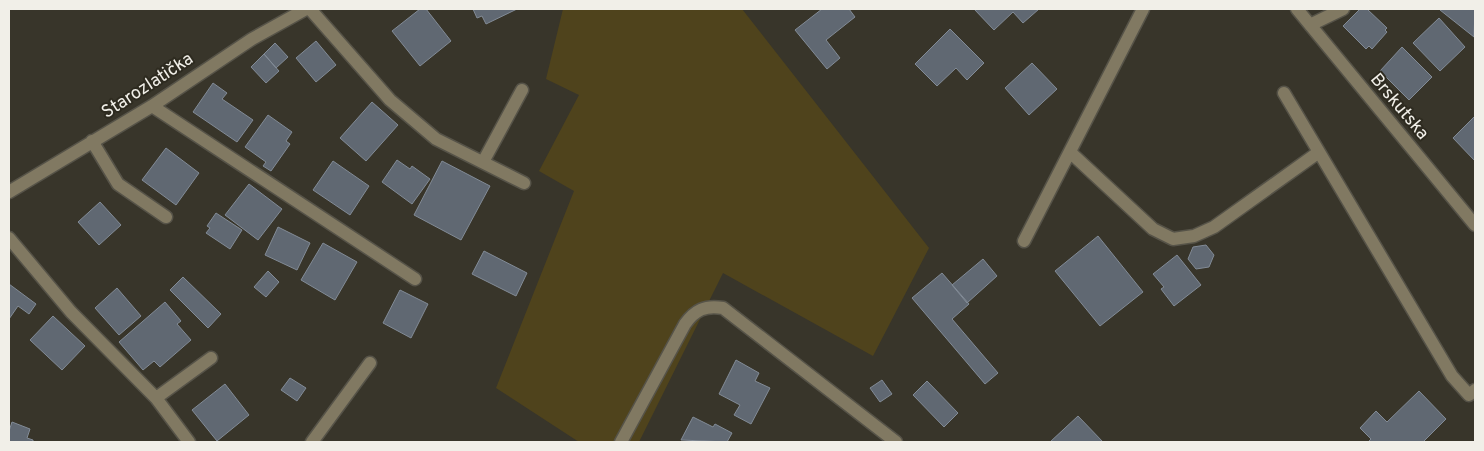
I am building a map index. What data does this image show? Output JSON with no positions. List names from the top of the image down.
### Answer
{
  "streets": {
    "street": ["Starozlatička", "Brskutska"]
  }
}
